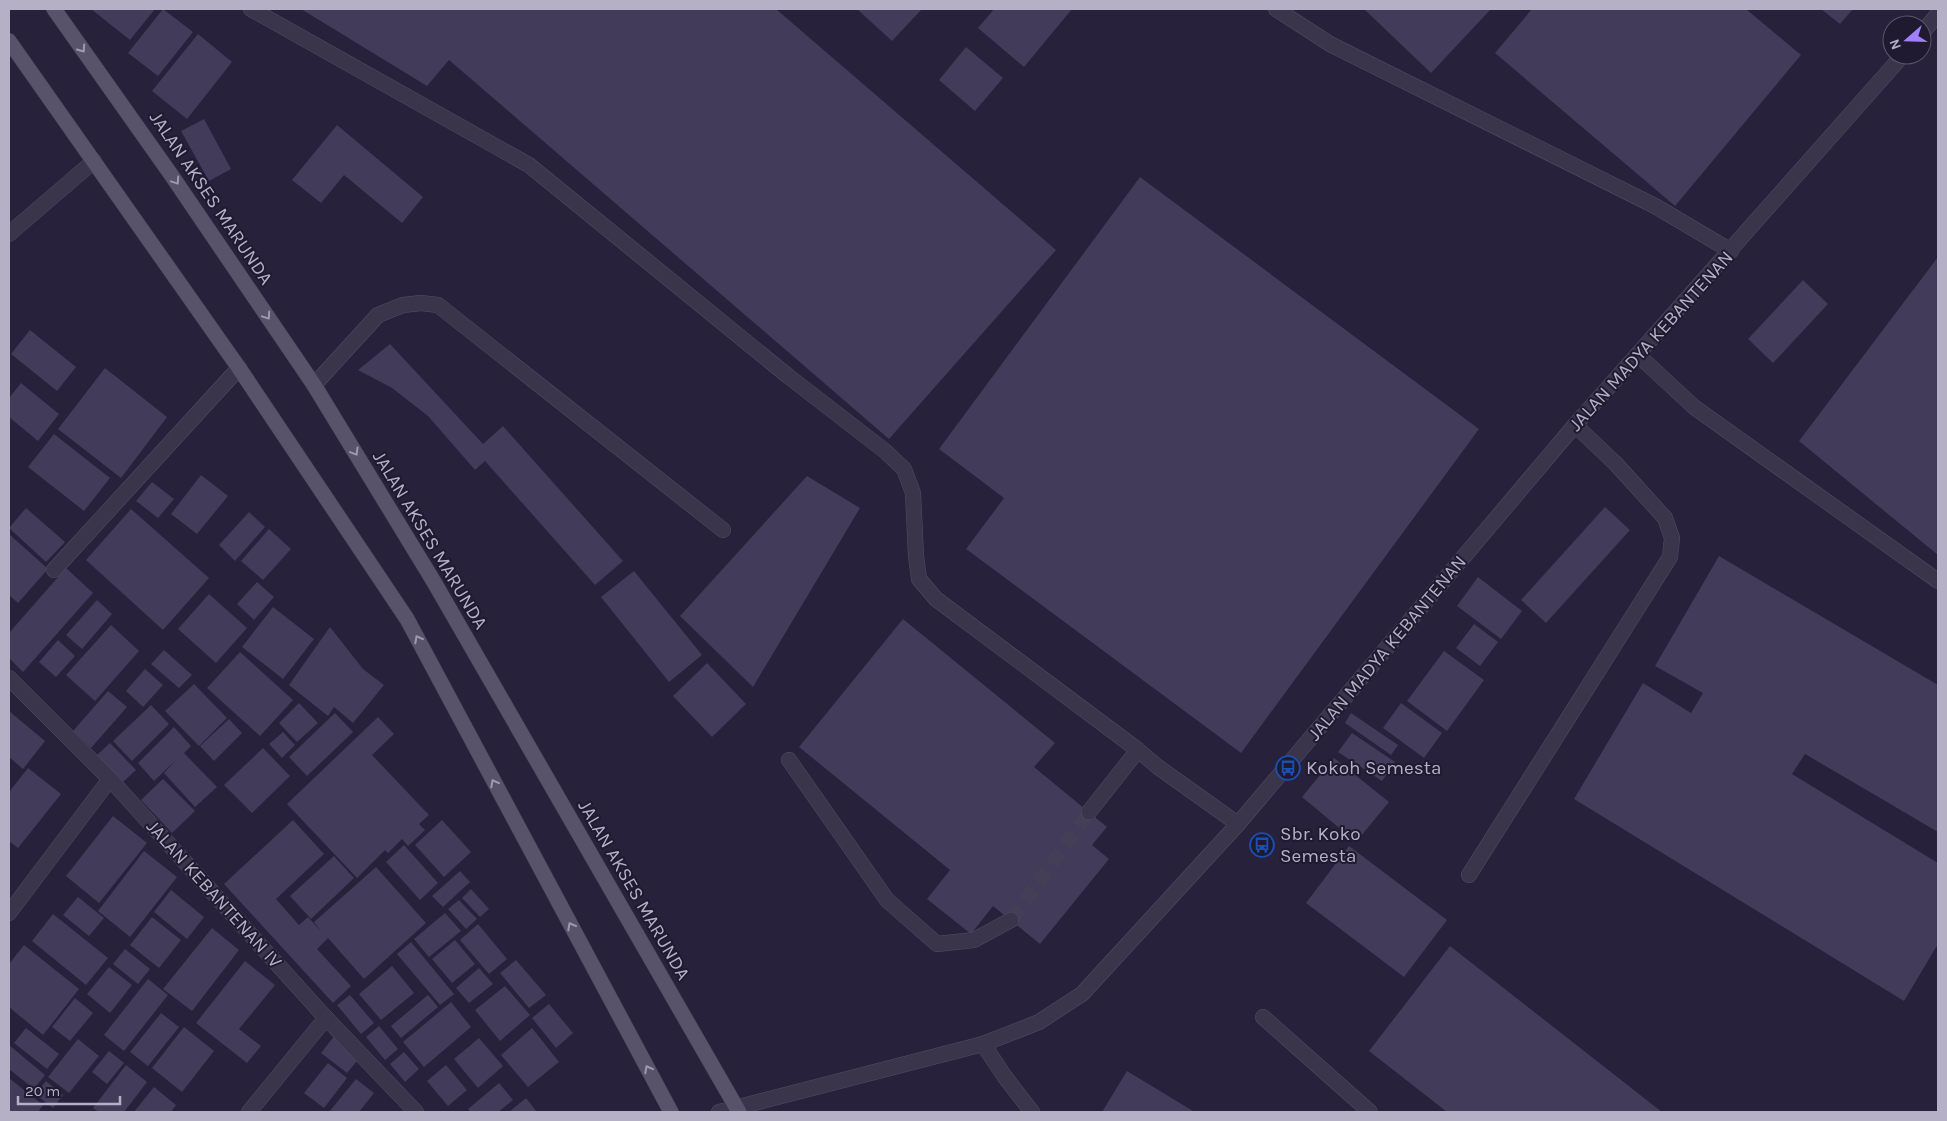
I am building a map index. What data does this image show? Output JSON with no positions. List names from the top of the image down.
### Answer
{
  "streets": {
    "main road": ["JALAN AKSES MARUNDA"],
    "street": ["JALAN MADYA KEBANTENAN", "JALAN KEBANTENAN IV"]
  },
  "crossings": [
    ["JALAN AKSES MARUNDA", "JALAN MADYA KEBANTENAN"]
  ],
  "places": {
    "bus stop": ["Kokoh Semesta", "Sbr. Koko Semesta"]
  },
  "scale_bar": "20 m",
  "north": "left"
}
